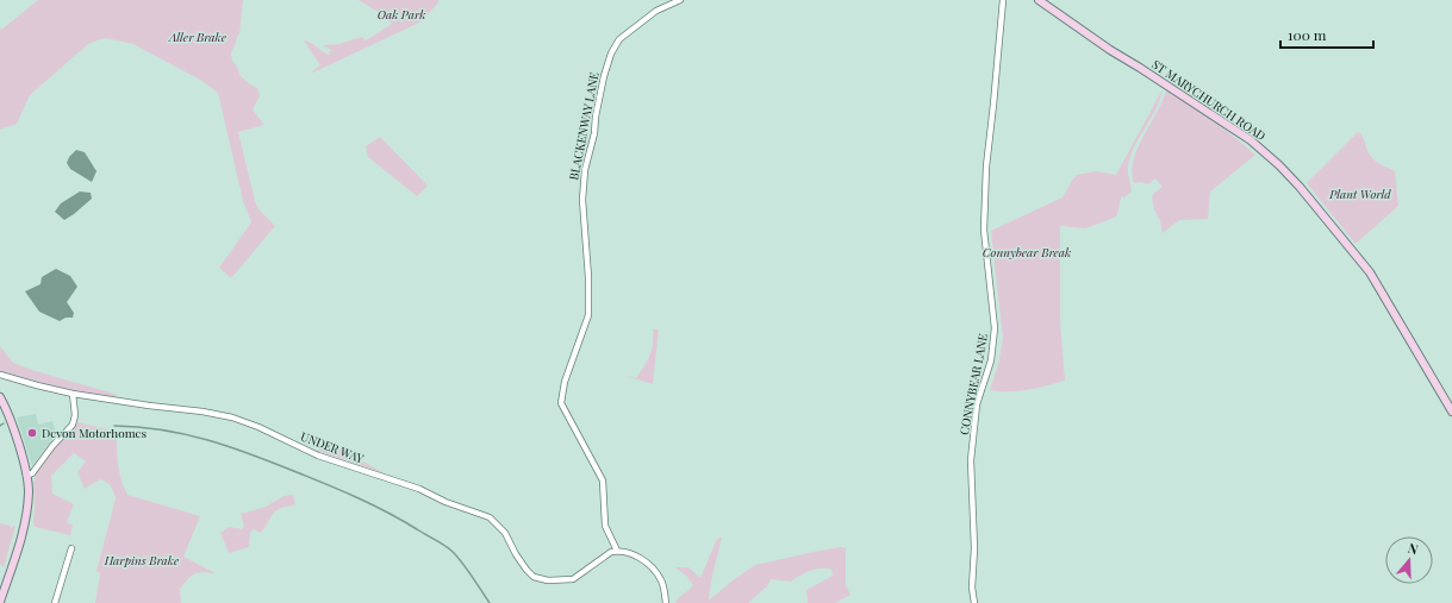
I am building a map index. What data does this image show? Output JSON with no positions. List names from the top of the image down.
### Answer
{
  "streets": {
    "street": [
      "ST MARYCHURCH ROAD",
      "BLACKENWAY LANE",
      "CONNYBEAR LANE",
      "UNDER WAY"
    ]
  },
  "crossings": [
    ["BLACKENWAY LANE", "UNDER WAY"]
  ],
  "parks": [
    "Oak Park",
    "Aller Brake",
    "Plant World",
    "Connybear Break",
    "Harpins Brake"
  ],
  "places": ["Devon Motorhomes"],
  "scale_bar": "100 m",
  "north": "top"
}
